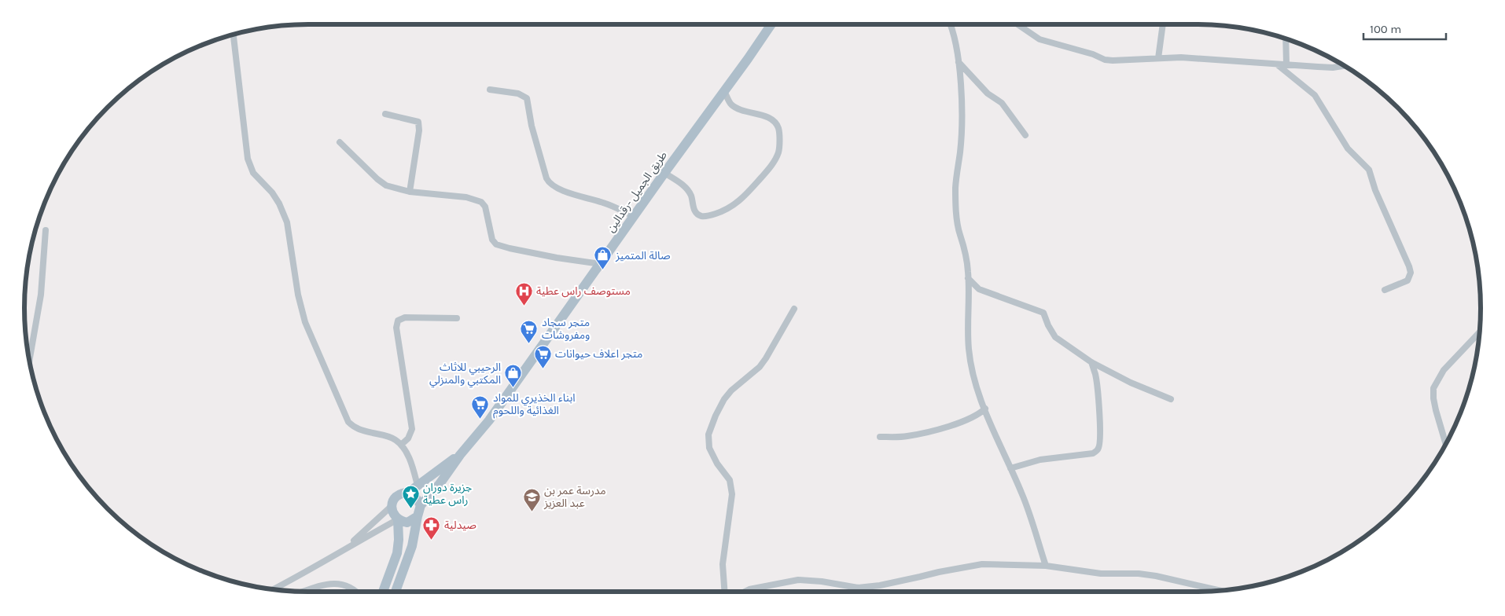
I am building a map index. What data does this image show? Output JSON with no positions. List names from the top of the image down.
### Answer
{
  "streets": {
    "main road": ["طريق الجميل -رقدالين"]
  },
  "places": {
    "shop": ["صالة المتميز", "الرحيبي للاثاث المكتبي والمنزلي"],
    "hospital": ["مستوصف راس عطية"],
    "supermarket": ["متجر سجاد ومفروشات", "متجر اعلاف حيوانات", "ابناء الخذيري للمواد الغذائية واللحوم"],
    "place": ["جزيرة دوران راس عطية"],
    "school or university": ["مدرسة عمر بن عبد العزيز"],
    "pharmacy": ["صيدلية"]
  },
  "scale_bar": "100 m"
}
